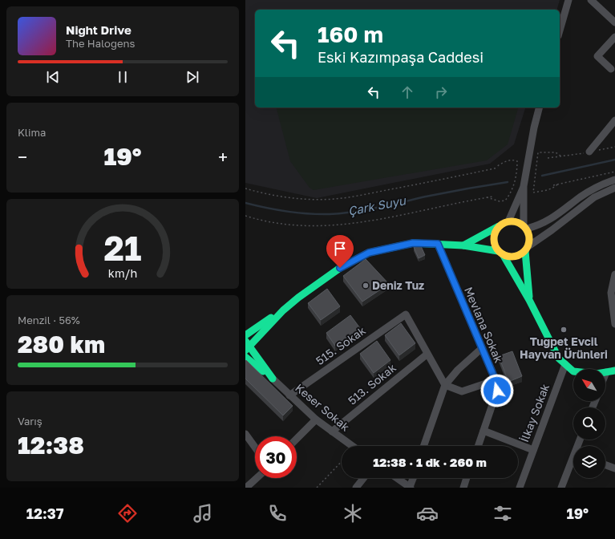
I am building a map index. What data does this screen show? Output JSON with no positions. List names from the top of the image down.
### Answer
{
  "streets": {
    "street": [
      "Mevlana Sokak",
      "515. Sokak",
      "513. Sokak",
      "Keser Sokak",
      "İlkay Sokak"
    ]
  },
  "crossings": [
    ["515. Sokak", "513. Sokak"],
    ["515. Sokak", "Keser Sokak"],
    ["513. Sokak", "Keser Sokak"]
  ],
  "water": ["Çark Suyu"],
  "places": ["Deniz Tuz", "Tuğpet Evcil Hayvan Ürünleri"],
  "north": "top left",
  "page": {
    "turn": ["160 m", "Eski Kazımpaşa Caddesi"],
    "song": ["Night Drive", "The Halogens"],
    "tile": [
      "Klima",
      ["Menzil · 56%", "280 km"],
      ["Varış", "12:38"]
    ],
    "heat": ["−", "19°", "+"],
    "limit": "30",
    "trip": "12:38 · 1 dk · 260 m",
    "tabs": ["12:37", "19°"],
    "gauge": ["21", "km/h"]
  }
}
